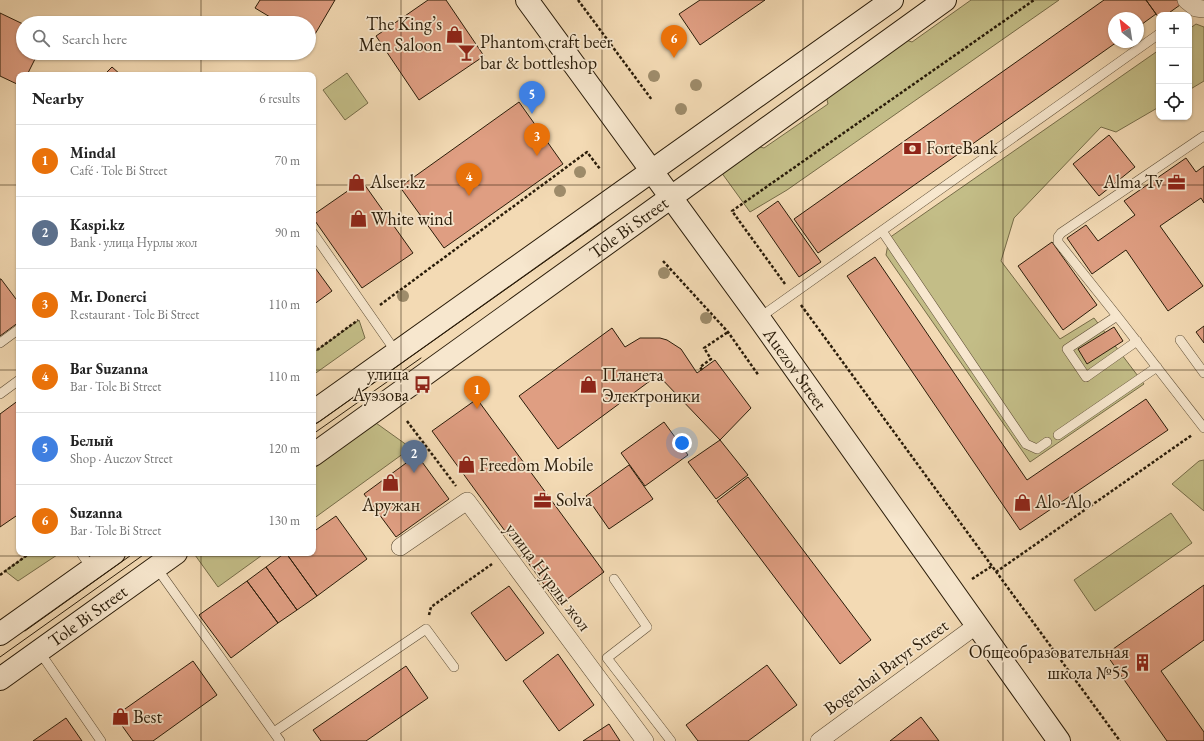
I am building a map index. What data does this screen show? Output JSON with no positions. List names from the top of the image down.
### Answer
{
  "streets": {
    "main road": ["Tole Bi Street", "Auezov Street"],
    "street": ["улица Нурлы жол", "Bogenbai Batyr Street"]
  },
  "crossings": [
    ["Tole Bi Street", "Auezov Street"],
    ["Auezov Street", "Bogenbai Batyr Street"]
  ],
  "places": {
    "shop": [
      "The King’s Men Saloon",
      "Alser.kz",
      "White wind",
      "Планета Электроники",
      "Freedom Mobile",
      "Аружан",
      "Alo-Alo",
      "Best"
    ],
    "bar": ["Phantom craft beer bar & bottleshop"],
    "bank": ["ForteBank"],
    "office": ["Alma Tv", "Solva"],
    "bus stop": ["улица Ауэзова"],
    "building": ["Общеобразовательная школа №55"]
  },
  "north": "top left",
  "page": {
    "map_buttons": ["+", "−"],
    "search": "Search here",
    "pins": [
      "6",
      "5",
      "3",
      "4",
      "1",
      "2"
    ],
    "heading": ["Nearby", "6 results"],
    "list": [
      {
        "mark": "1",
        "name": "Mindal",
        "note": "Café · Tole Bi Street",
        "value": "70 m"
      },
      {
        "mark": "2",
        "name": "Kaspi.kz",
        "note": "Bank · улица Нурлы жол",
        "value": "90 m"
      },
      {
        "mark": "3",
        "name": "Mr. Donerci",
        "note": "Restaurant · Tole Bi Street",
        "value": "110 m"
      },
      {
        "mark": "4",
        "name": "Bar Suzanna",
        "note": "Bar · Tole Bi Street",
        "value": "110 m"
      },
      {
        "mark": "5",
        "name": "Белый",
        "note": "Shop · Auezov Street",
        "value": "120 m"
      },
      {
        "mark": "6",
        "name": "Suzanna",
        "note": "Bar · Tole Bi Street",
        "value": "130 m"
      }
    ]
  }
}
